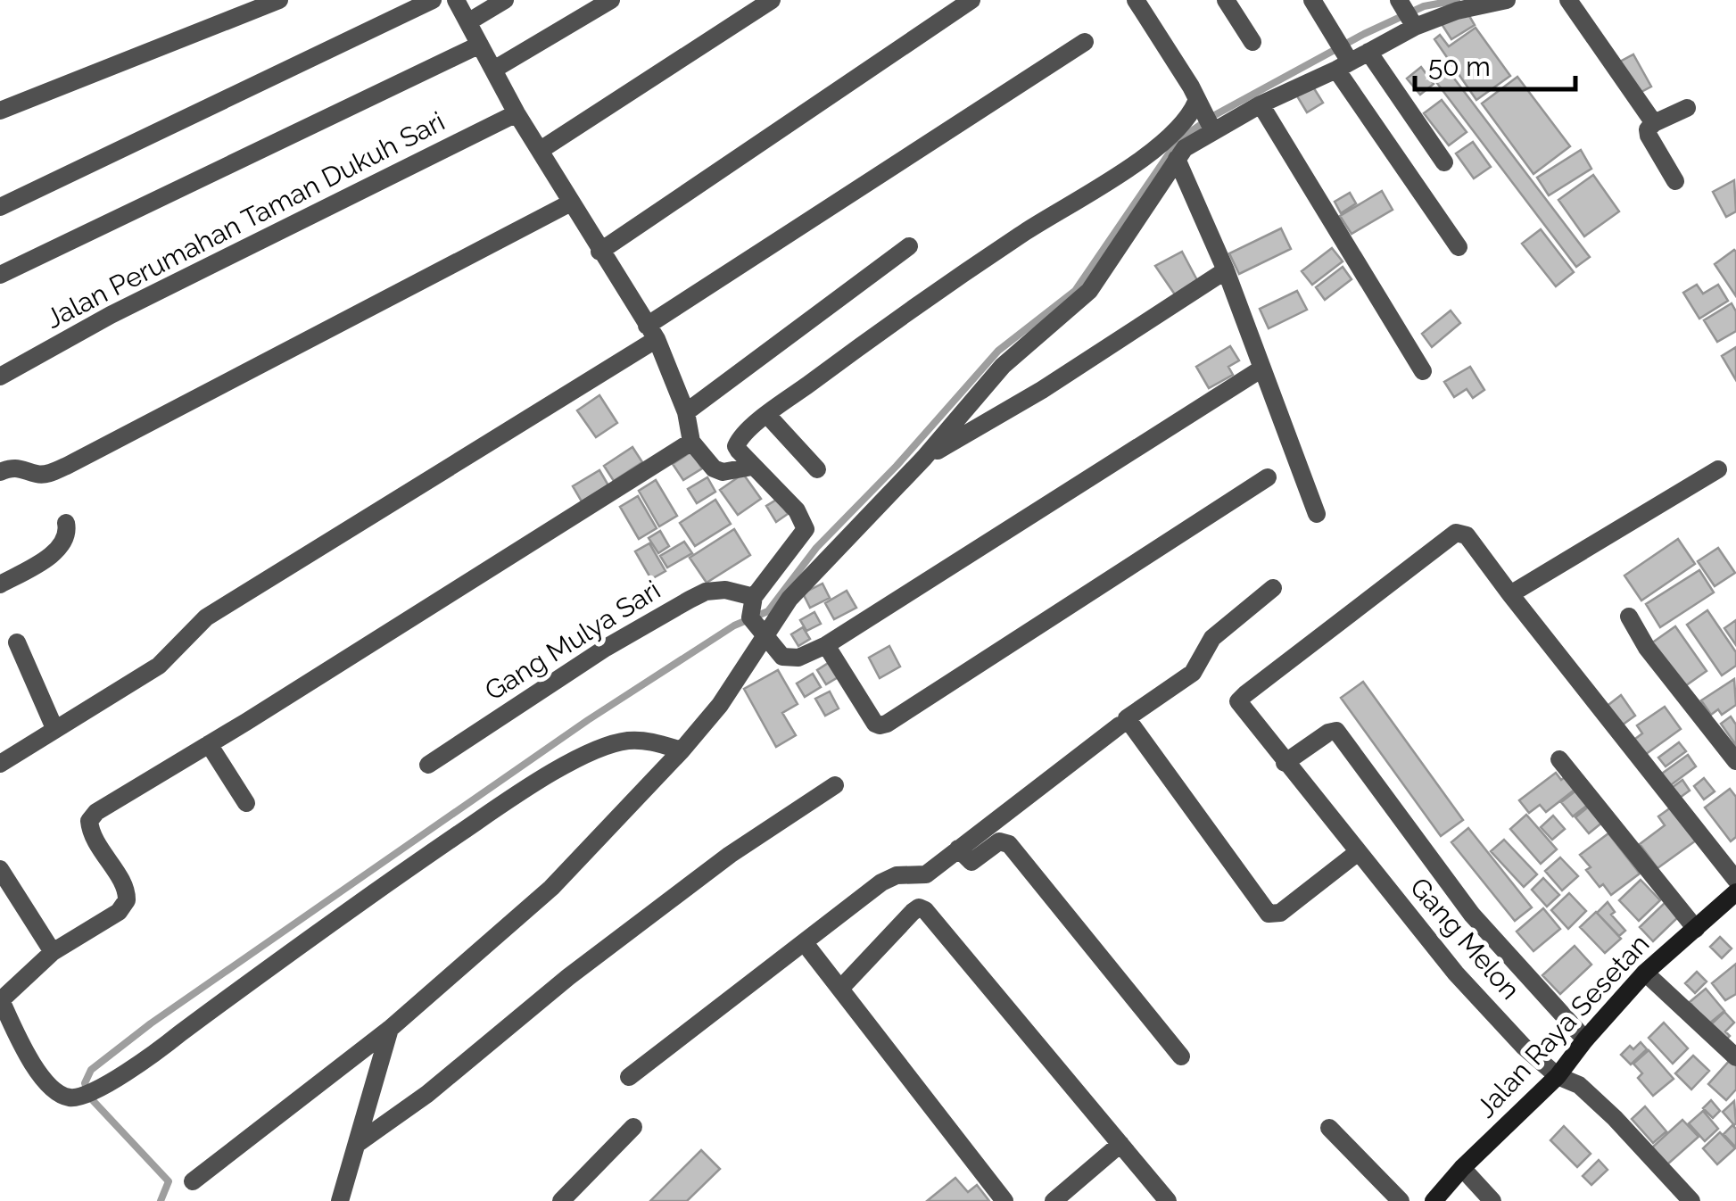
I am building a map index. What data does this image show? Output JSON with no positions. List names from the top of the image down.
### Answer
{
  "streets": {
    "main road": ["Jalan Raya Sesetan"],
    "street": ["Jalan Perumahan Taman Dukuh Sari", "Gang Mulya Sari", "Gang Melon"]
  },
  "crossings": [
    ["Gang Melon", "Jalan Raya Sesetan"]
  ],
  "scale_bar": "50 m"
}
